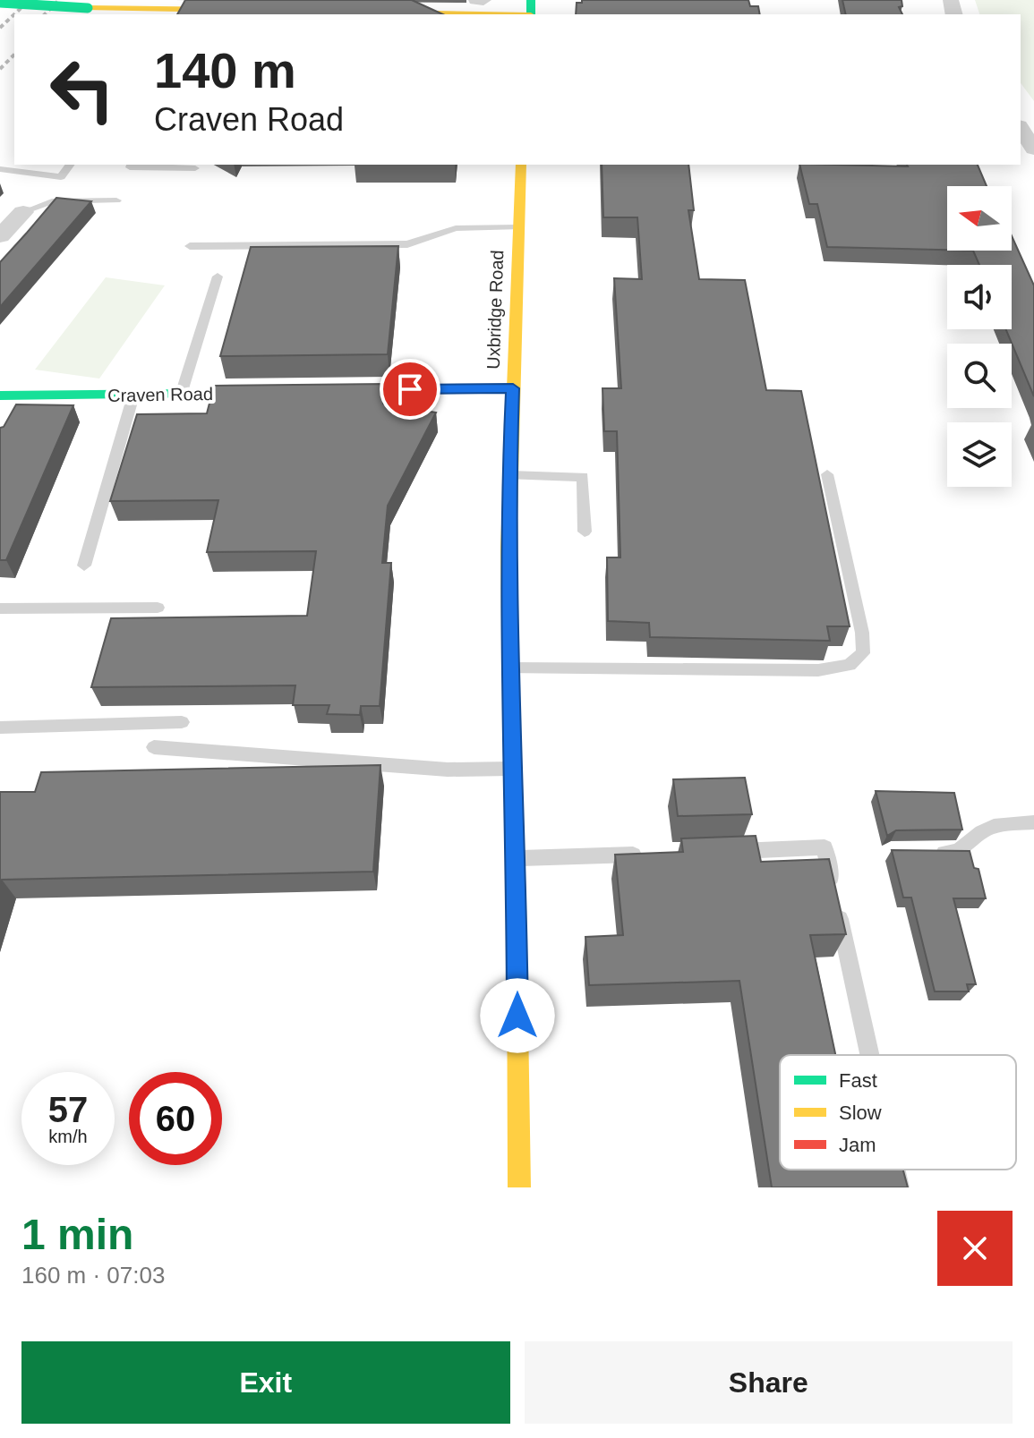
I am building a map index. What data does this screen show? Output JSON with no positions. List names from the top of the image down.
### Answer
{
  "streets": {
    "main road": ["Uxbridge Road", "Craven Road"]
  },
  "legend": ["Fast", "Slow", "Jam"],
  "north": "left",
  "page": {
    "turn": ["140 m", "Craven Road"],
    "speed": "57 km/h",
    "limit": "60",
    "heading": ["1 min", "160 m · 07:03"],
    "buttons": ["Exit", "Share"]
  }
}
